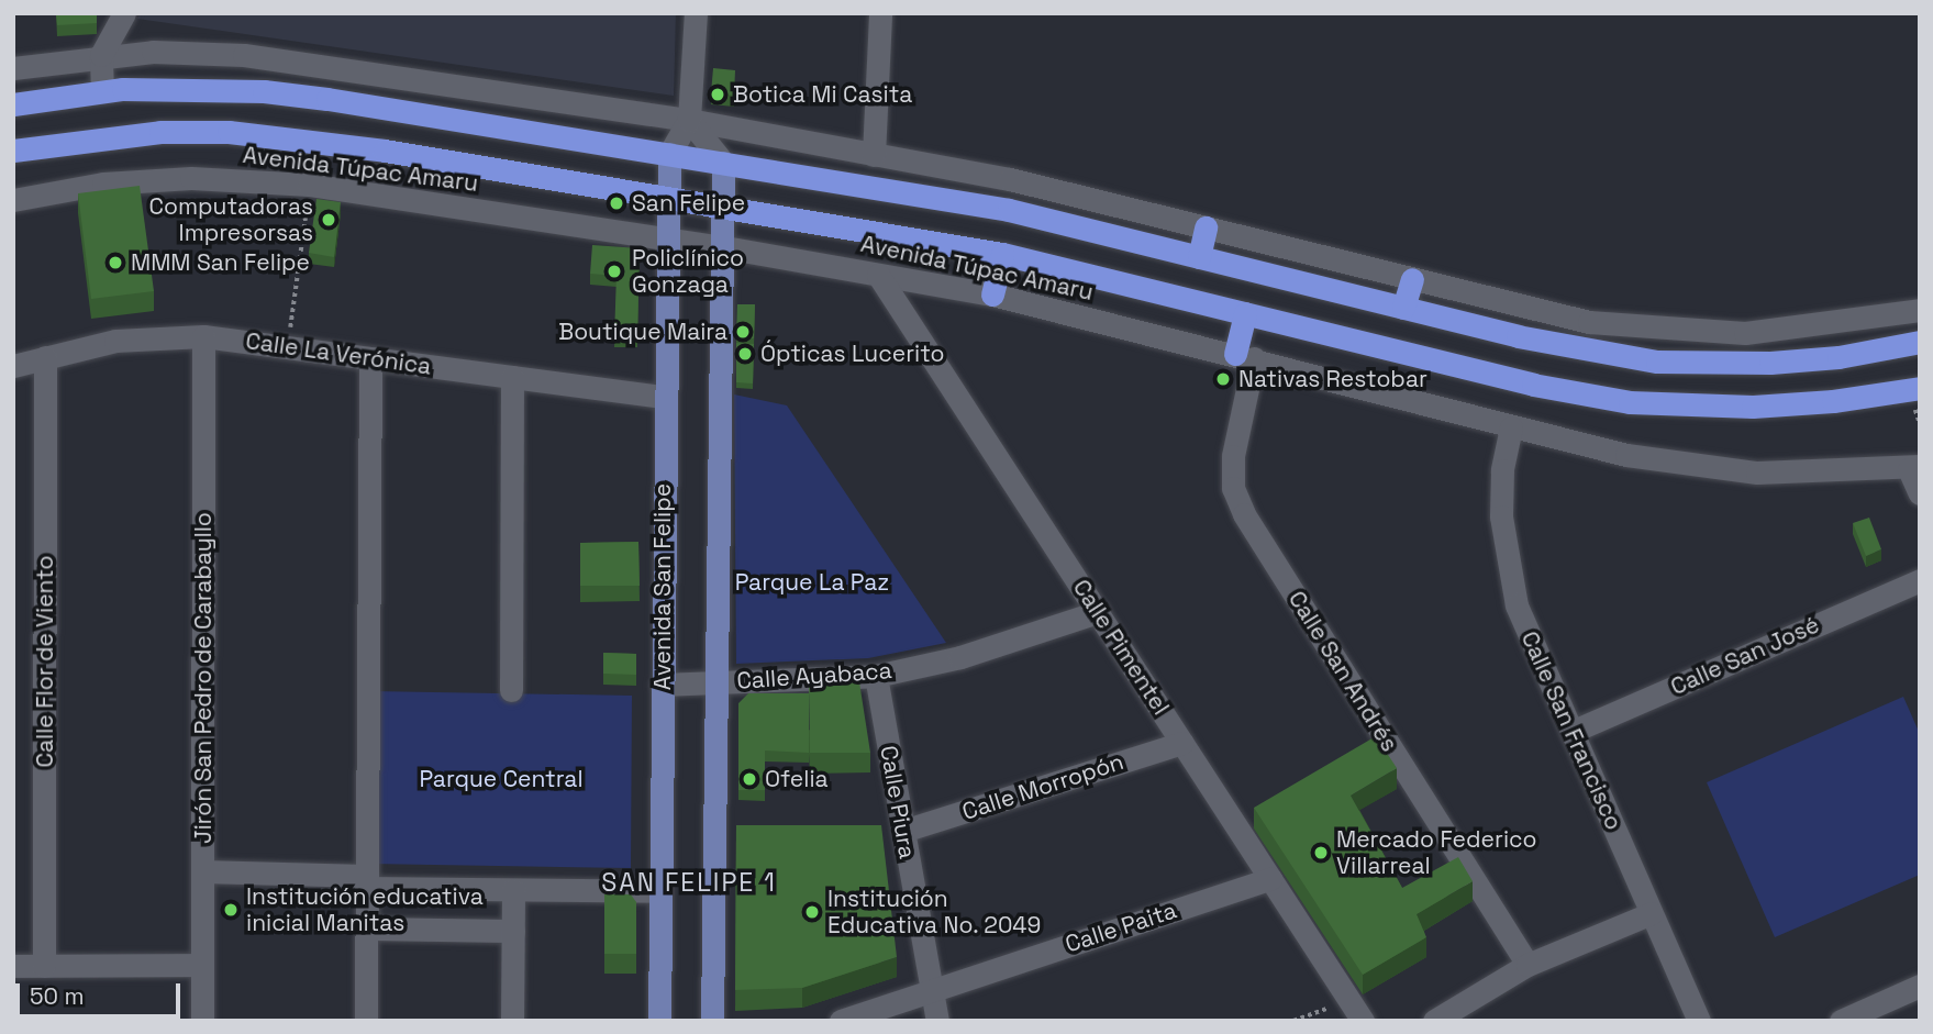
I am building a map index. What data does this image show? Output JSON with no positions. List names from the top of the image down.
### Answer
{
  "streets": {
    "highway": ["Avenida Túpac Amaru"],
    "main road": ["Avenida San Felipe"],
    "street": [
      "Calle La Verónica",
      "Calle Pimentel",
      "Calle San José",
      "Calle Flor de Viento",
      "Calle San Andrés",
      "Calle Ayabaca",
      "Jirón San Pedro de Carabayllo",
      "Calle San Francisco",
      "Calle Morropón",
      "Calle Piura",
      "Calle Paita"
    ]
  },
  "crossings": [
    ["Avenida Túpac Amaru", "Avenida San Felipe"],
    ["Avenida Túpac Amaru", "Calle Pimentel"],
    ["Avenida Túpac Amaru", "Calle San Andrés"],
    ["Avenida Túpac Amaru", "Calle San Francisco"],
    ["Calle La Verónica", "Avenida San Felipe"],
    ["Calle La Verónica", "Calle Flor de Viento"],
    ["Calle La Verónica", "Jirón San Pedro de Carabayllo"],
    ["Avenida San Felipe", "Calle Ayabaca"],
    ["Calle Pimentel", "Calle Ayabaca"],
    ["Calle Pimentel", "Calle Morropón"],
    ["Calle Pimentel", "Calle Paita"],
    ["Calle San José", "Calle San Francisco"],
    ["Calle Ayabaca", "Calle Piura"],
    ["Calle Morropón", "Calle Piura"],
    ["Calle Piura", "Calle Paita"]
  ],
  "districts": ["SAN FELIPE 1"],
  "parks": ["Parque La Paz", "Parque Central"],
  "places": [
    "Botica Mi Casita",
    "San Felipe",
    "Computadoras Impresorsas",
    "MMM San Felipe",
    "Policlínico Gonzaga",
    "Boutique Maira",
    "Ópticas Lucerito",
    "Nativas Restobar",
    "Ofelia",
    "Mercado Federico Villarreal",
    "Institución educativa inicial Manitas",
    "Institución Educativa No. 2049"
  ],
  "scale_bar": "50 m"
}
